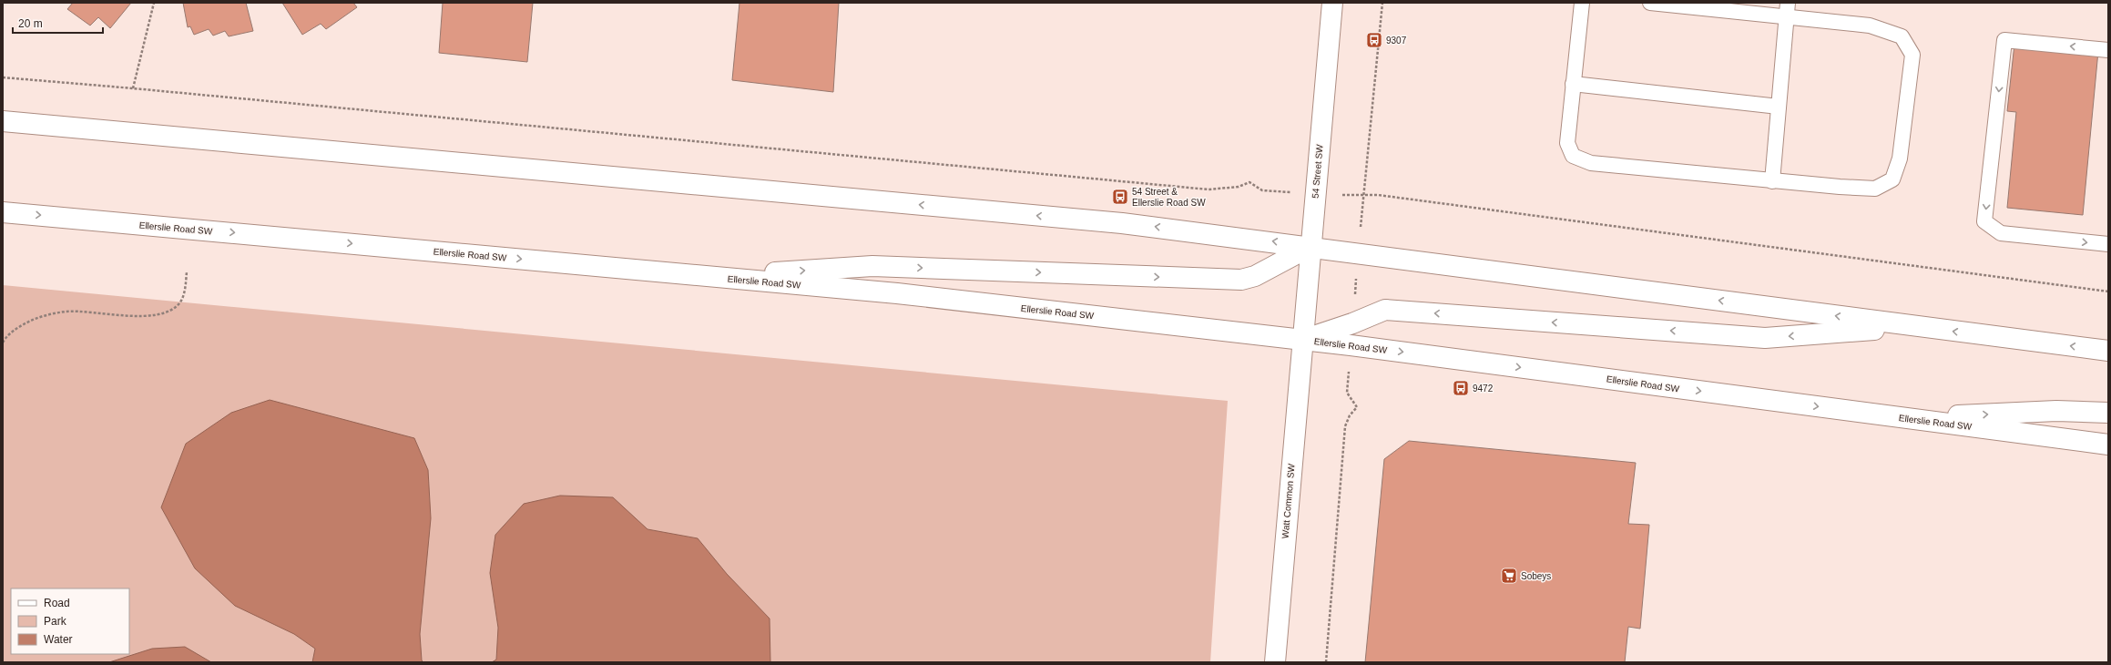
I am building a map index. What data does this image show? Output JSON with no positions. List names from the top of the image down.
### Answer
{
  "streets": {
    "main road": ["54 Street SW", "Ellerslie Road SW", "Watt Common SW"]
  },
  "crossings": [
    ["54 Street SW", "Ellerslie Road SW"],
    ["54 Street SW", "Watt Common SW"],
    ["Ellerslie Road SW", "Watt Common SW"]
  ],
  "places": {
    "bus stop": ["9307", "54 Street & Ellerslie Road SW", "9472"],
    "supermarket": ["Sobeys"]
  },
  "legend": ["Road", "Park", "Water"],
  "scale_bar": "20 m"
}
